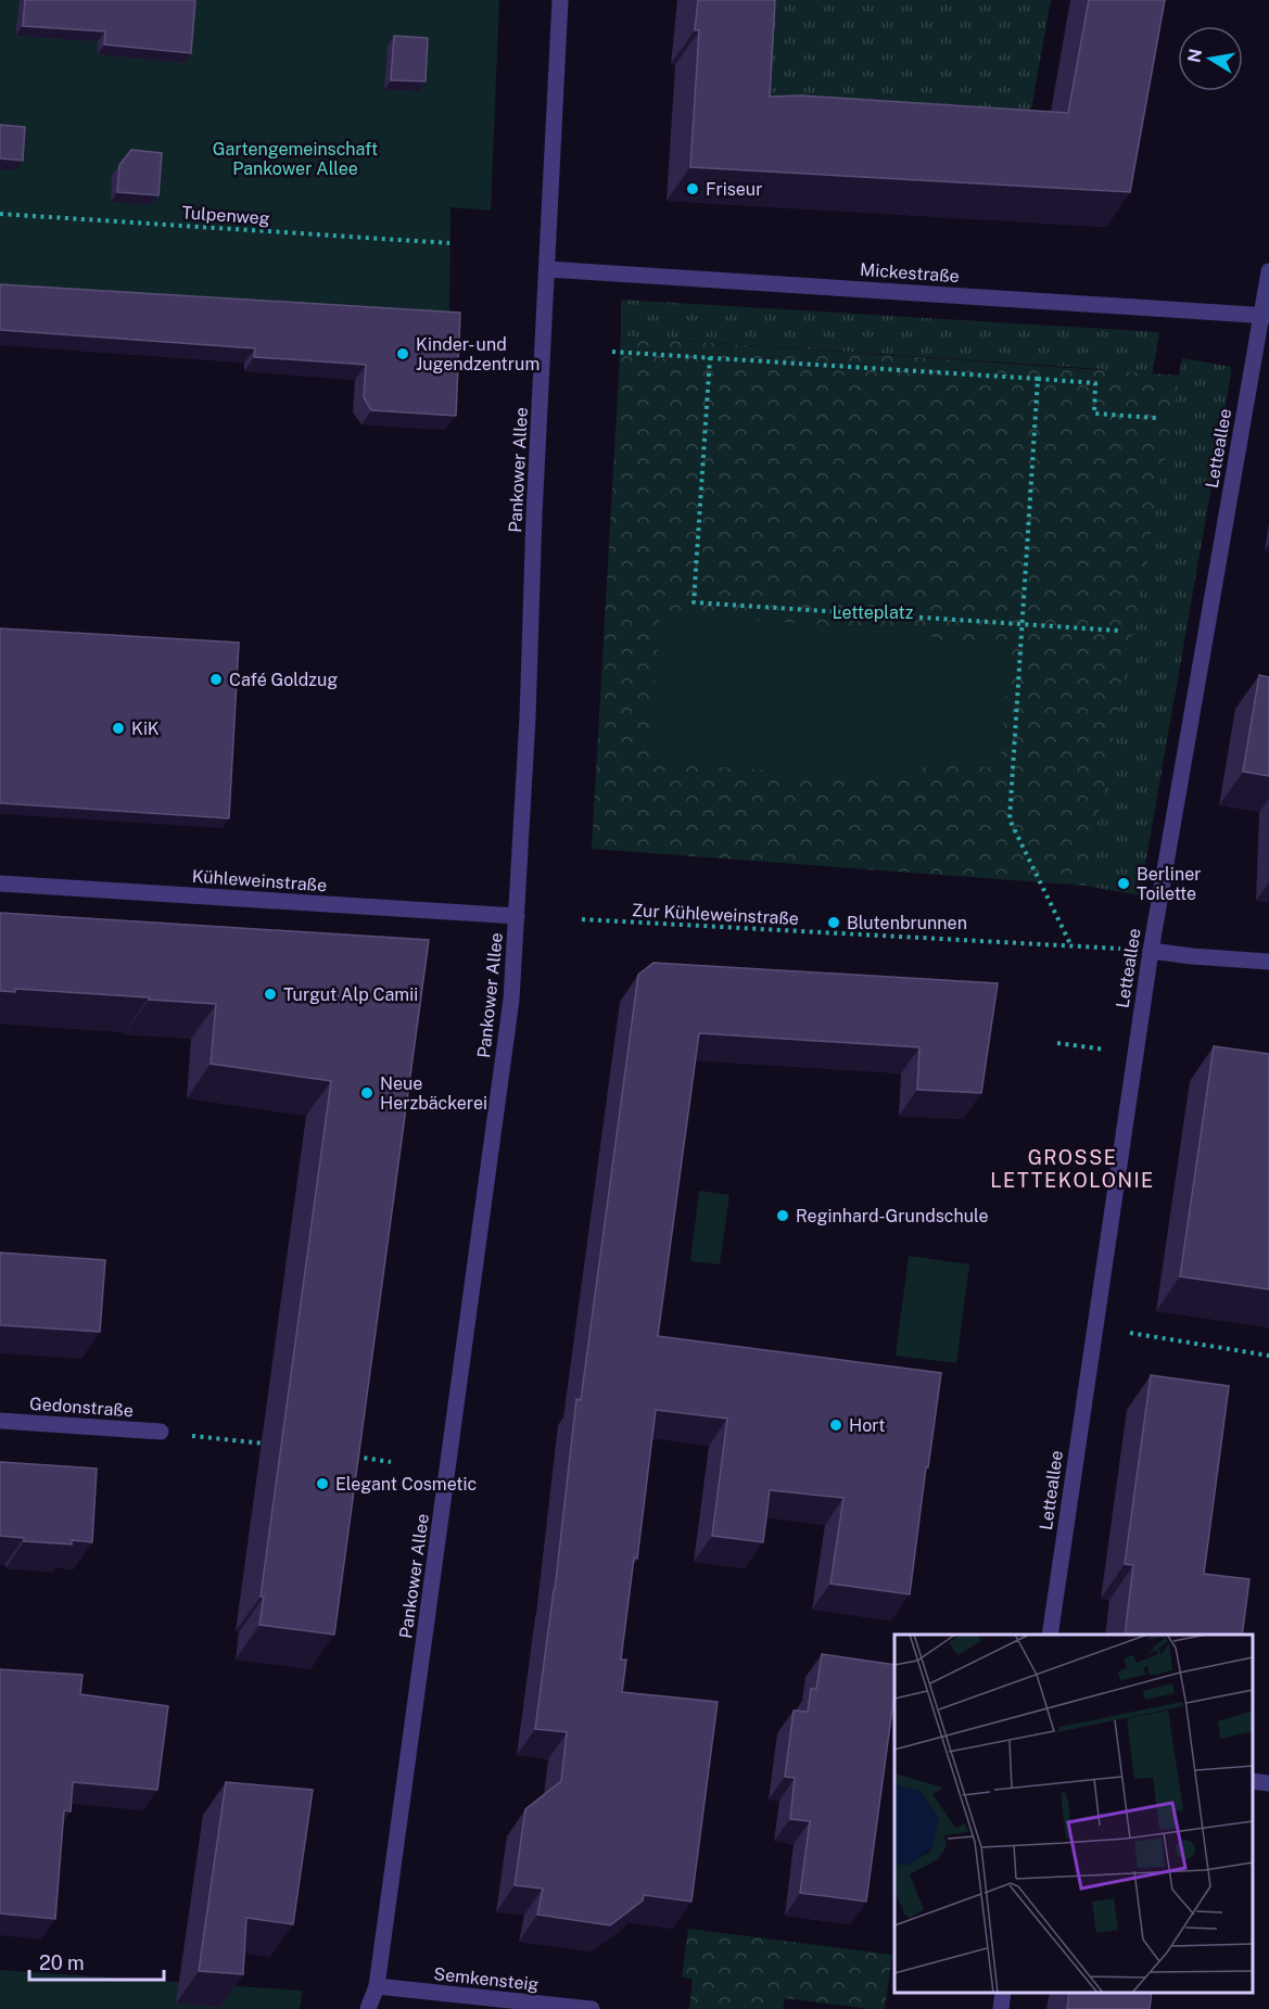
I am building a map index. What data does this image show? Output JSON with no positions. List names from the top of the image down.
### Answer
{
  "streets": {
    "street": [
      "Mickestraße",
      "Letteallee",
      "Pankower Allee",
      "Kühleweinstraße",
      "Gedonstraße",
      "Semkensteig"
    ],
    "path": ["Tulpenweg", "Zur Kühleweinstraße"]
  },
  "crossings": [
    ["Mickestraße", "Letteallee"],
    ["Mickestraße", "Pankower Allee"],
    ["Pankower Allee", "Kühleweinstraße"],
    ["Pankower Allee", "Semkensteig"]
  ],
  "districts": ["GROSSE LETTEKOLONIE"],
  "parks": ["Gartengemeinschaft Pankower Allee", "Letteplatz"],
  "places": [
    "Friseur",
    "Kinder- und Jugendzentrum",
    "Café Goldzug",
    "KiK",
    "Berliner Toilette",
    "Blutenbrunnen",
    "Turgut Alp Camii",
    "Neue Herzbäckerei",
    "Reginhard-Grundschule",
    "Hort",
    "Elegant Cosmetic"
  ],
  "scale_bar": "20 m",
  "north": "left"
}
